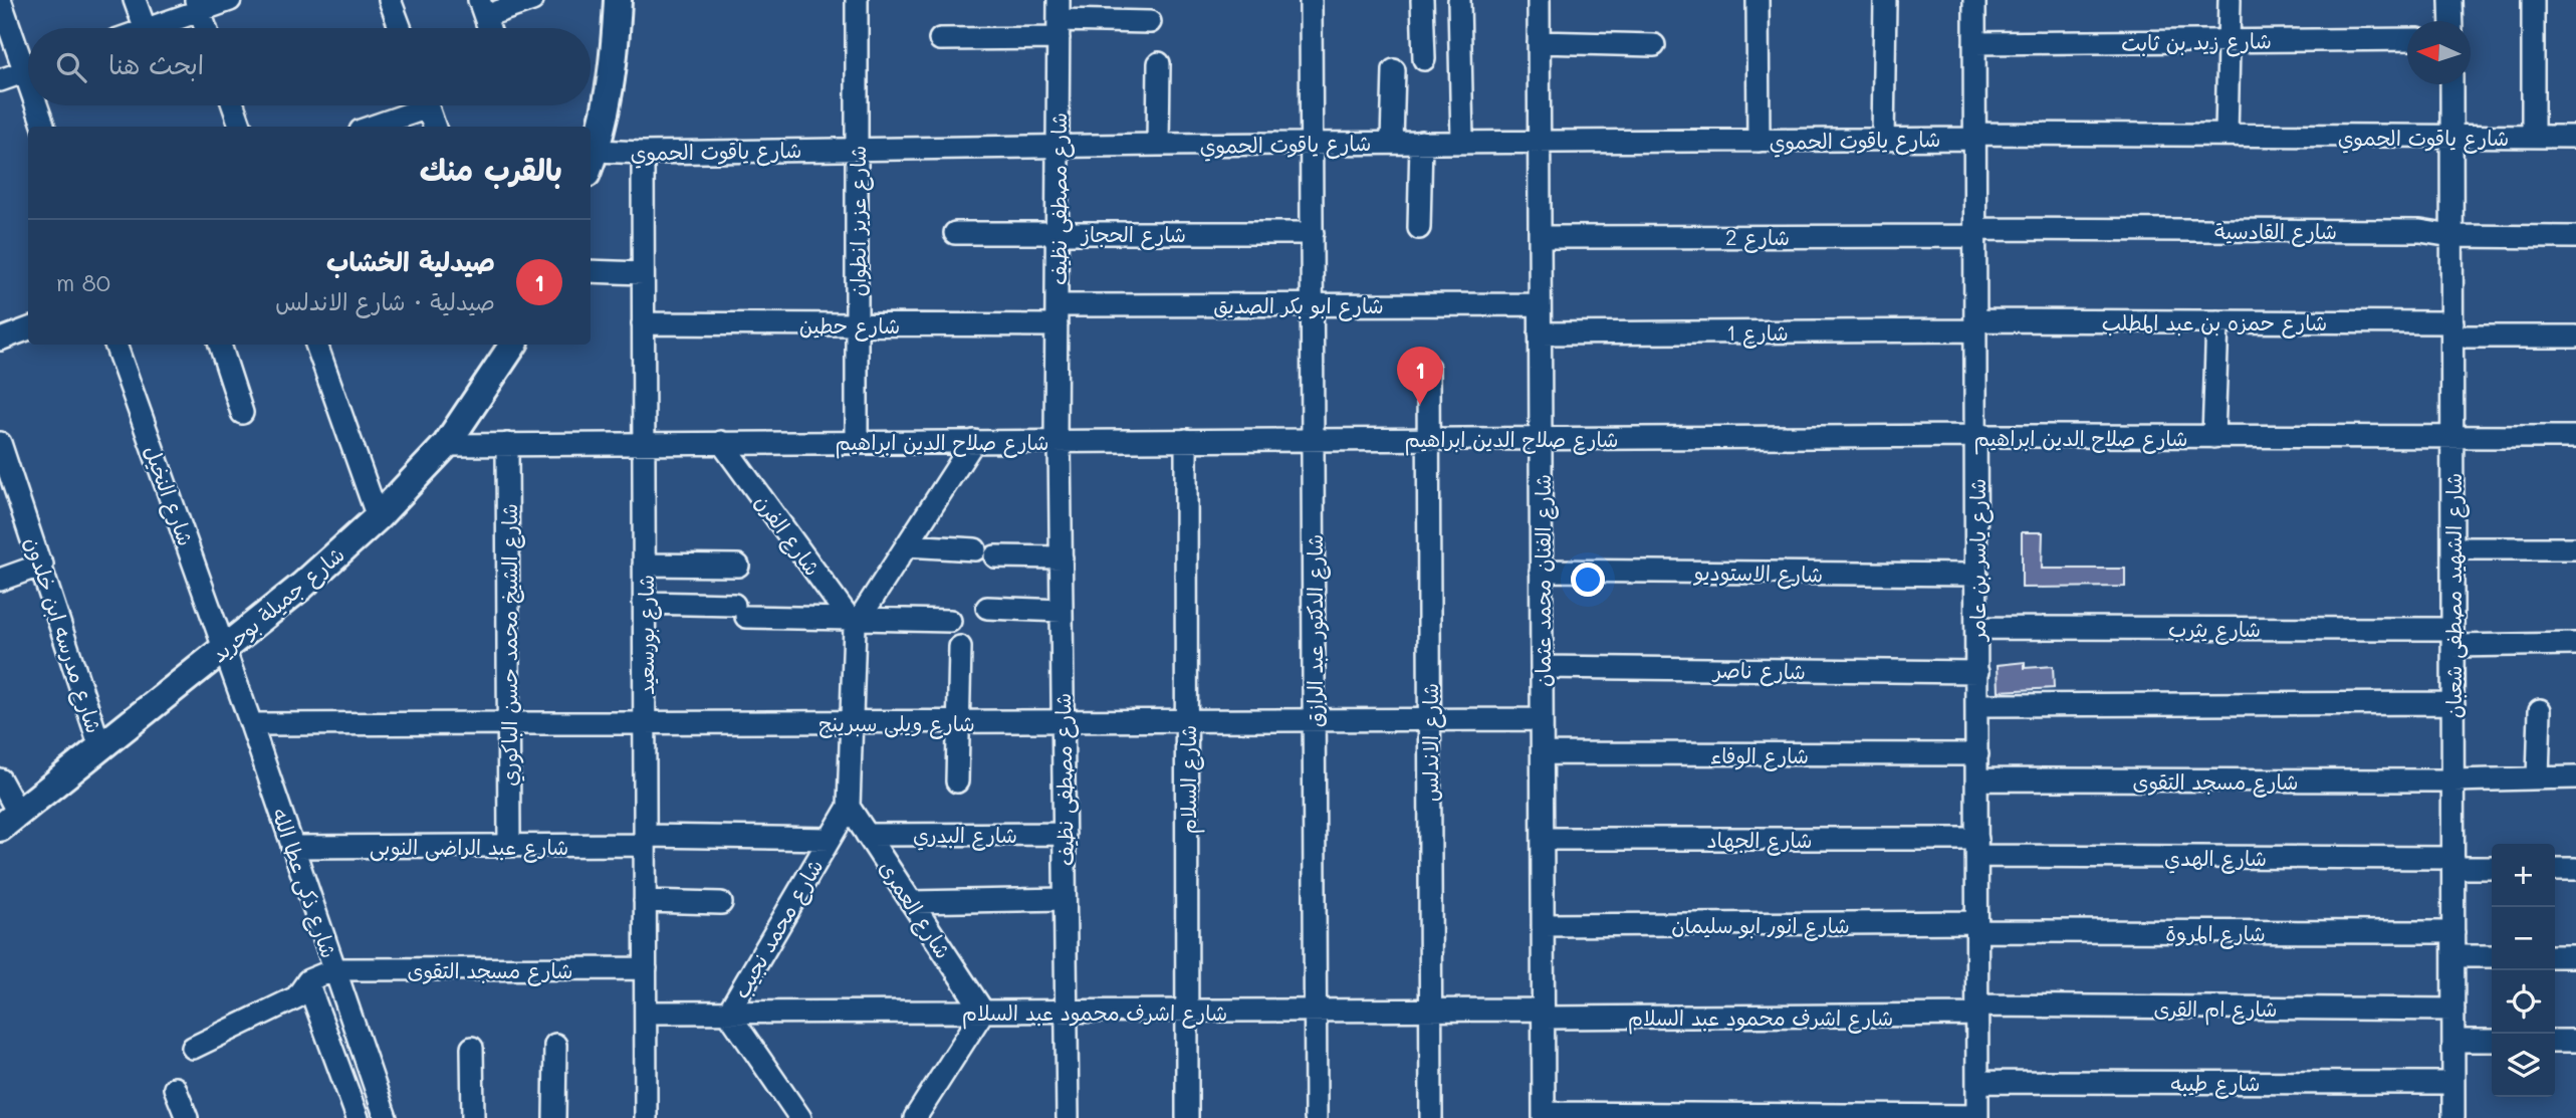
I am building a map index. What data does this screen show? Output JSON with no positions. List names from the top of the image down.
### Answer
{
  "streets": {
    "main road": ["شارع جميلة بوحريد"],
    "street": [
      "شارع زيد بن ثابت",
      "شارع ياقوت الحموي",
      "شارع مصطفى نظيف",
      "شارع عزيز انطوان",
      "شارع القادسية",
      "شارع الحجاز",
      "شارع 2",
      "شارع ابو بكر الصديق",
      "شارع حمزه بن عبد المطلب",
      "شارع حطين",
      "شارع 1",
      "شارع صلاح الدين ابراهيم",
      "شارع النخيل",
      "شارع الفرن",
      "شارع ياسر بن عامر",
      "شارع الاستوديو",
      "شارع الفنان محمد عثمان",
      "شارع الشهيد مصطفى شعبان",
      "شارع يثرب",
      "شارع الدكتور عبد الرازق",
      "شارع مدرسه ابن خلدون",
      "شارع بورسعيد",
      "شارع الشيخ محمد حسن الباكوري",
      "شارع ناصر",
      "شارع ويلى سبرينج",
      "شارع الاندلس",
      "شارع الوفاء",
      "شارع السلام",
      "شارع مسجد التقوى",
      "شارع البدري",
      "شارع الجهاد",
      "شارع عبد الراضى النوبى",
      "شارع الهدي",
      "شارع ذكى عطا الله",
      "شارع العمرى",
      "شارع انور ابو سليمان",
      "شارع محمد نجيب",
      "شارع المروة",
      "شارع ام القرى",
      "شارع اشرف محمود عبد السلام",
      "شارع طيبه"
    ]
  },
  "crossings": [
    ["شارع زيد بن ثابت", "شارع ياسر بن عامر"],
    ["شارع ياقوت الحموي", "شارع مصطفى نظيف"],
    ["شارع ياقوت الحموي", "شارع عزيز انطوان"],
    ["شارع ياقوت الحموي", "شارع ياسر بن عامر"],
    ["شارع ياقوت الحموي", "شارع الفنان محمد عثمان"],
    ["شارع ياقوت الحموي", "شارع الشهيد مصطفى شعبان"],
    ["شارع ياقوت الحموي", "شارع الدكتور عبد الرازق"],
    ["شارع ياقوت الحموي", "شارع بورسعيد"],
    ["شارع مصطفى نظيف", "شارع الحجاز"],
    ["شارع مصطفى نظيف", "شارع ابو بكر الصديق"],
    ["شارع مصطفى نظيف", "شارع حطين"],
    ["شارع مصطفى نظيف", "شارع صلاح الدين ابراهيم"],
    ["شارع مصطفى نظيف", "شارع ويلى سبرينج"],
    ["شارع مصطفى نظيف", "شارع البدري"],
    ["شارع مصطفى نظيف", "شارع اشرف محمود عبد السلام"],
    ["شارع عزيز انطوان", "شارع حطين"],
    ["شارع عزيز انطوان", "شارع صلاح الدين ابراهيم"],
    ["شارع القادسية", "شارع 2"],
    ["شارع القادسية", "شارع ياسر بن عامر"],
    ["شارع القادسية", "شارع الشهيد مصطفى شعبان"],
    ["شارع الحجاز", "شارع الدكتور عبد الرازق"],
    ["شارع 2", "شارع ياسر بن عامر"],
    ["شارع 2", "شارع الفنان محمد عثمان"],
    ["شارع ابو بكر الصديق", "شارع حطين"],
    ["شارع ابو بكر الصديق", "شارع الفنان محمد عثمان"],
    ["شارع ابو بكر الصديق", "شارع الدكتور عبد الرازق"],
    ["شارع حمزه بن عبد المطلب", "شارع 1"],
    ["شارع حمزه بن عبد المطلب", "شارع ياسر بن عامر"],
    ["شارع حمزه بن عبد المطلب", "شارع الشهيد مصطفى شعبان"],
    ["شارع حطين", "شارع بورسعيد"],
    ["شارع 1", "شارع ياسر بن عامر"],
    ["شارع 1", "شارع الفنان محمد عثمان"],
    ["شارع صلاح الدين ابراهيم", "شارع الفرن"],
    ["شارع صلاح الدين ابراهيم", "شارع ياسر بن عامر"],
    ["شارع صلاح الدين ابراهيم", "شارع الفنان محمد عثمان"],
    ["شارع صلاح الدين ابراهيم", "شارع الشهيد مصطفى شعبان"],
    ["شارع صلاح الدين ابراهيم", "شارع جميلة بوحريد"],
    ["شارع صلاح الدين ابراهيم", "شارع الدكتور عبد الرازق"],
    ["شارع صلاح الدين ابراهيم", "شارع بورسعيد"],
    ["شارع صلاح الدين ابراهيم", "شارع الشيخ محمد حسن الباكوري"],
    ["شارع صلاح الدين ابراهيم", "شارع الاندلس"],
    ["شارع صلاح الدين ابراهيم", "شارع السلام"],
    ["شارع النخيل", "شارع جميلة بوحريد"],
    ["شارع النخيل", "شارع ذكى عطا الله"],
    ["شارع ياسر بن عامر", "شارع الاستوديو"],
    ["شارع ياسر بن عامر", "شارع يثرب"],
    ["شارع ياسر بن عامر", "شارع ناصر"],
    ["شارع ياسر بن عامر", "شارع الوفاء"],
    ["شارع ياسر بن عامر", "شارع مسجد التقوى"],
    ["شارع ياسر بن عامر", "شارع الجهاد"],
    ["شارع ياسر بن عامر", "شارع الهدي"],
    ["شارع ياسر بن عامر", "شارع انور ابو سليمان"],
    ["شارع ياسر بن عامر", "شارع المروة"],
    ["شارع ياسر بن عامر", "شارع ام القرى"],
    ["شارع ياسر بن عامر", "شارع اشرف محمود عبد السلام"],
    ["شارع ياسر بن عامر", "شارع طيبه"],
    ["شارع الاستوديو", "شارع الفنان محمد عثمان"],
    ["شارع الفنان محمد عثمان", "شارع ناصر"],
    ["شارع الفنان محمد عثمان", "شارع ويلى سبرينج"],
    ["شارع الفنان محمد عثمان", "شارع الوفاء"],
    ["شارع الفنان محمد عثمان", "شارع الجهاد"],
    ["شارع الفنان محمد عثمان", "شارع انور ابو سليمان"],
    ["شارع الفنان محمد عثمان", "شارع اشرف محمود عبد السلام"],
    ["شارع الشهيد مصطفى شعبان", "شارع يثرب"],
    ["شارع الشهيد مصطفى شعبان", "شارع مسجد التقوى"],
    ["شارع الشهيد مصطفى شعبان", "شارع الهدي"],
    ["شارع الشهيد مصطفى شعبان", "شارع المروة"],
    ["شارع الشهيد مصطفى شعبان", "شارع ام القرى"],
    ["شارع الشهيد مصطفى شعبان", "شارع طيبه"],
    ["شارع جميلة بوحريد", "شارع مدرسه ابن خلدون"],
    ["شارع جميلة بوحريد", "شارع ذكى عطا الله"],
    ["شارع الدكتور عبد الرازق", "شارع ويلى سبرينج"],
    ["شارع الدكتور عبد الرازق", "شارع اشرف محمود عبد السلام"],
    ["شارع بورسعيد", "شارع ويلى سبرينج"],
    ["شارع بورسعيد", "شارع مسجد التقوى"],
    ["شارع بورسعيد", "شارع عبد الراضى النوبى"],
    ["شارع بورسعيد", "شارع اشرف محمود عبد السلام"],
    ["شارع الشيخ محمد حسن الباكوري", "شارع ويلى سبرينج"],
    ["شارع الشيخ محمد حسن الباكوري", "شارع عبد الراضى النوبى"],
    ["شارع ويلى سبرينج", "شارع الاندلس"],
    ["شارع ويلى سبرينج", "شارع السلام"],
    ["شارع ويلى سبرينج", "شارع ذكى عطا الله"],
    ["شارع الاندلس", "شارع اشرف محمود عبد السلام"],
    ["شارع السلام", "شارع اشرف محمود عبد السلام"],
    ["شارع مسجد التقوى", "شارع ذكى عطا الله"],
    ["شارع البدري", "شارع العمرى"],
    ["شارع الجهاد", "شارع الهدي"],
    ["شارع عبد الراضى النوبى", "شارع ذكى عطا الله"],
    ["شارع عبد الراضى النوبى", "شارع محمد نجيب"],
    ["شارع العمرى", "شارع محمد نجيب"],
    ["شارع العمرى", "شارع اشرف محمود عبد السلام"],
    ["شارع انور ابو سليمان", "شارع المروة"],
    ["شارع محمد نجيب", "شارع اشرف محمود عبد السلام"],
    ["شارع ام القرى", "شارع اشرف محمود عبد السلام"]
  ],
  "north": "left",
  "page": {
    "search": "ابحث هنا",
    "heading": "بالقرب منك",
    "list": [
      {
        "mark": "1",
        "name": "صيدلية الخشاب",
        "note": "صيدلية · شارع الاندلس",
        "value": "80 m"
      }
    ],
    "pins": "1",
    "map_buttons": ["+", "−"]
  }
}
